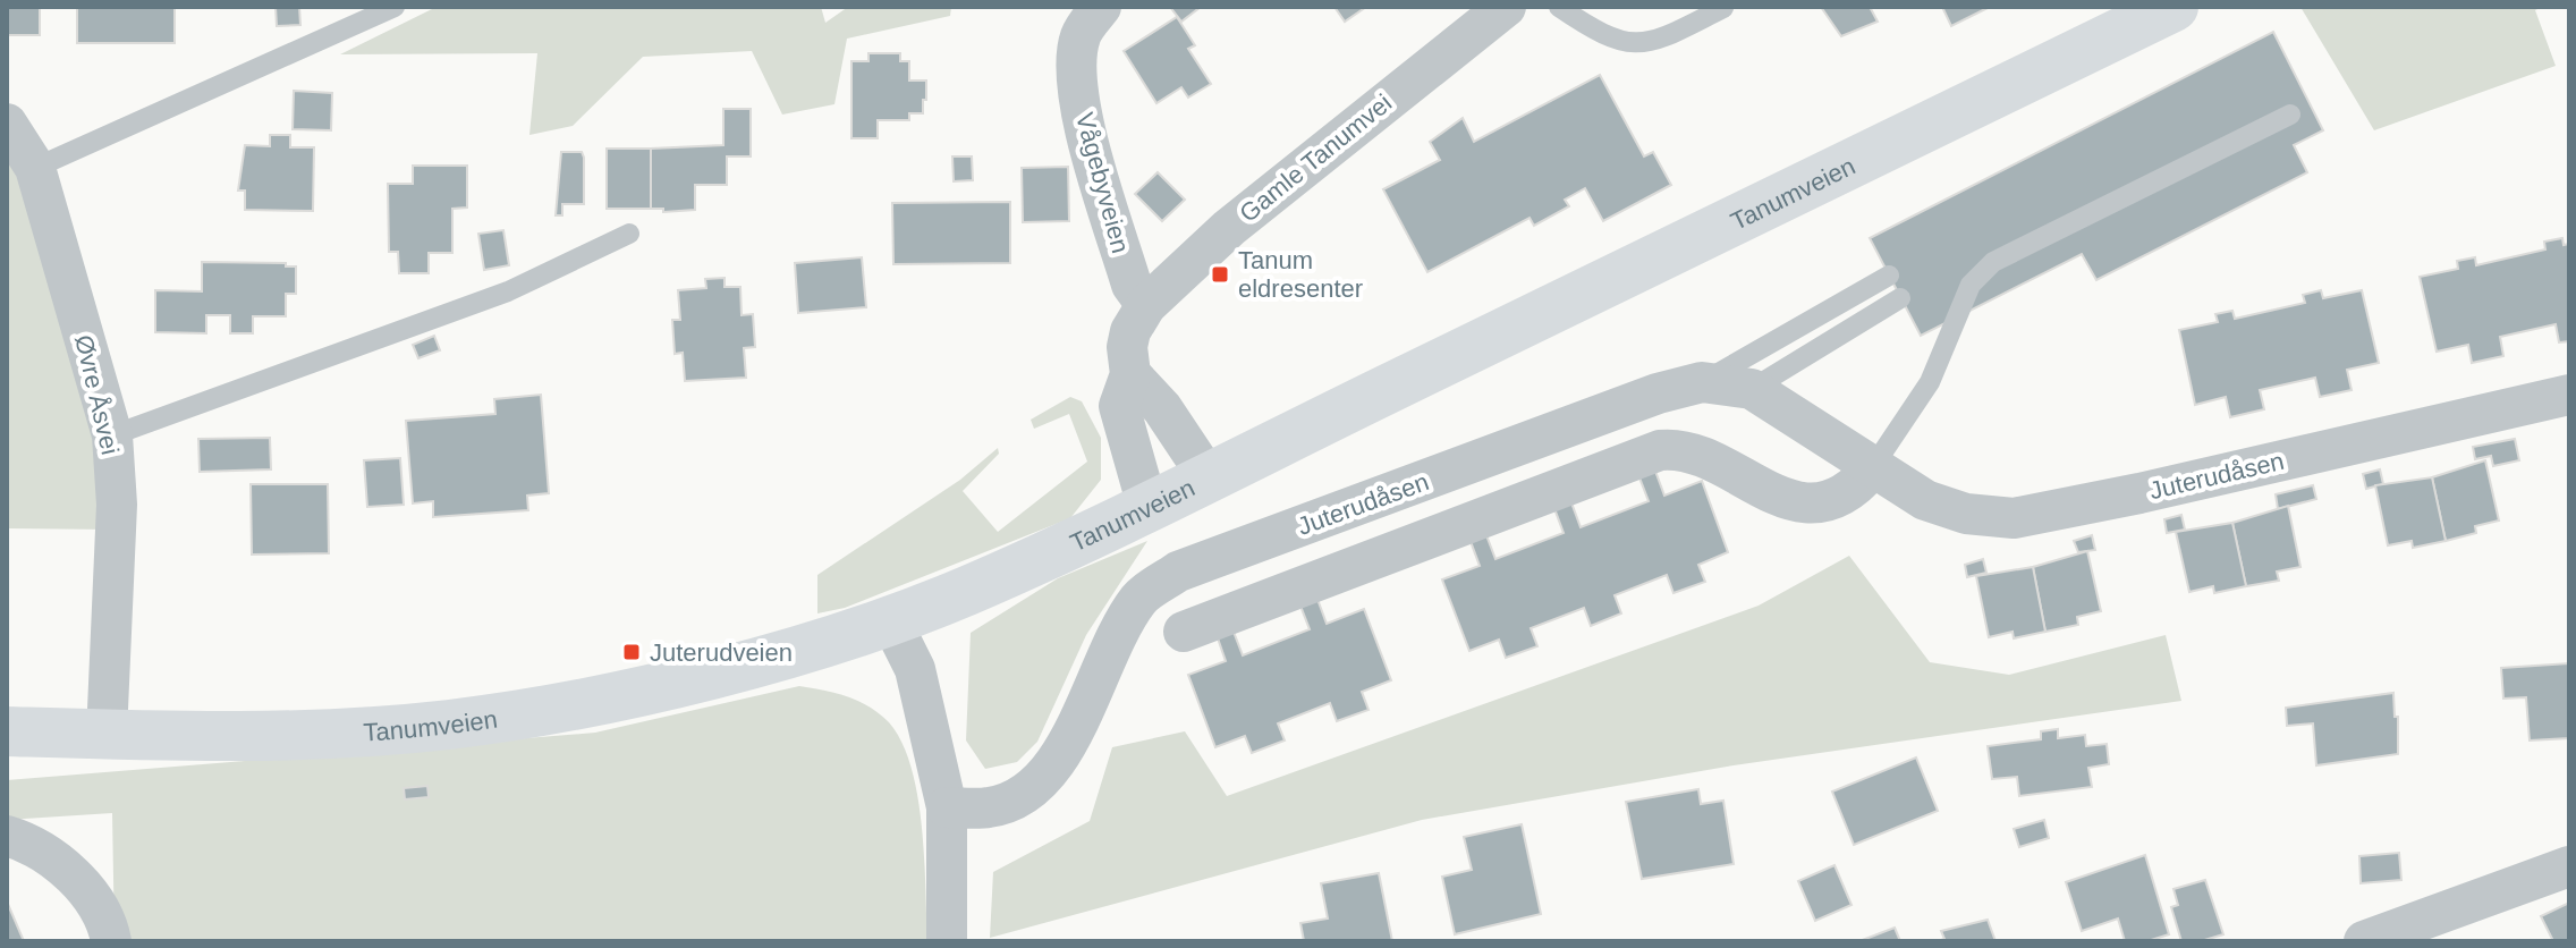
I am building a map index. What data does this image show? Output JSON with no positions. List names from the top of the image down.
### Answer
{
  "streets": {
    "main road": ["Tanumveien"],
    "street": [
      "Gamle Tanumvei",
      "Vågebyveien",
      "Øvre Åsvei",
      "Juterudåsen"
    ]
  },
  "crossings": [
    ["Gamle Tanumvei", "Vågebyveien"],
    ["Gamle Tanumvei", "Tanumveien"],
    ["Tanumveien", "Øvre Åsvei"]
  ],
  "places": {
    "transit": ["Tanum eldresenter", "Juterudveien"]
  }
}
